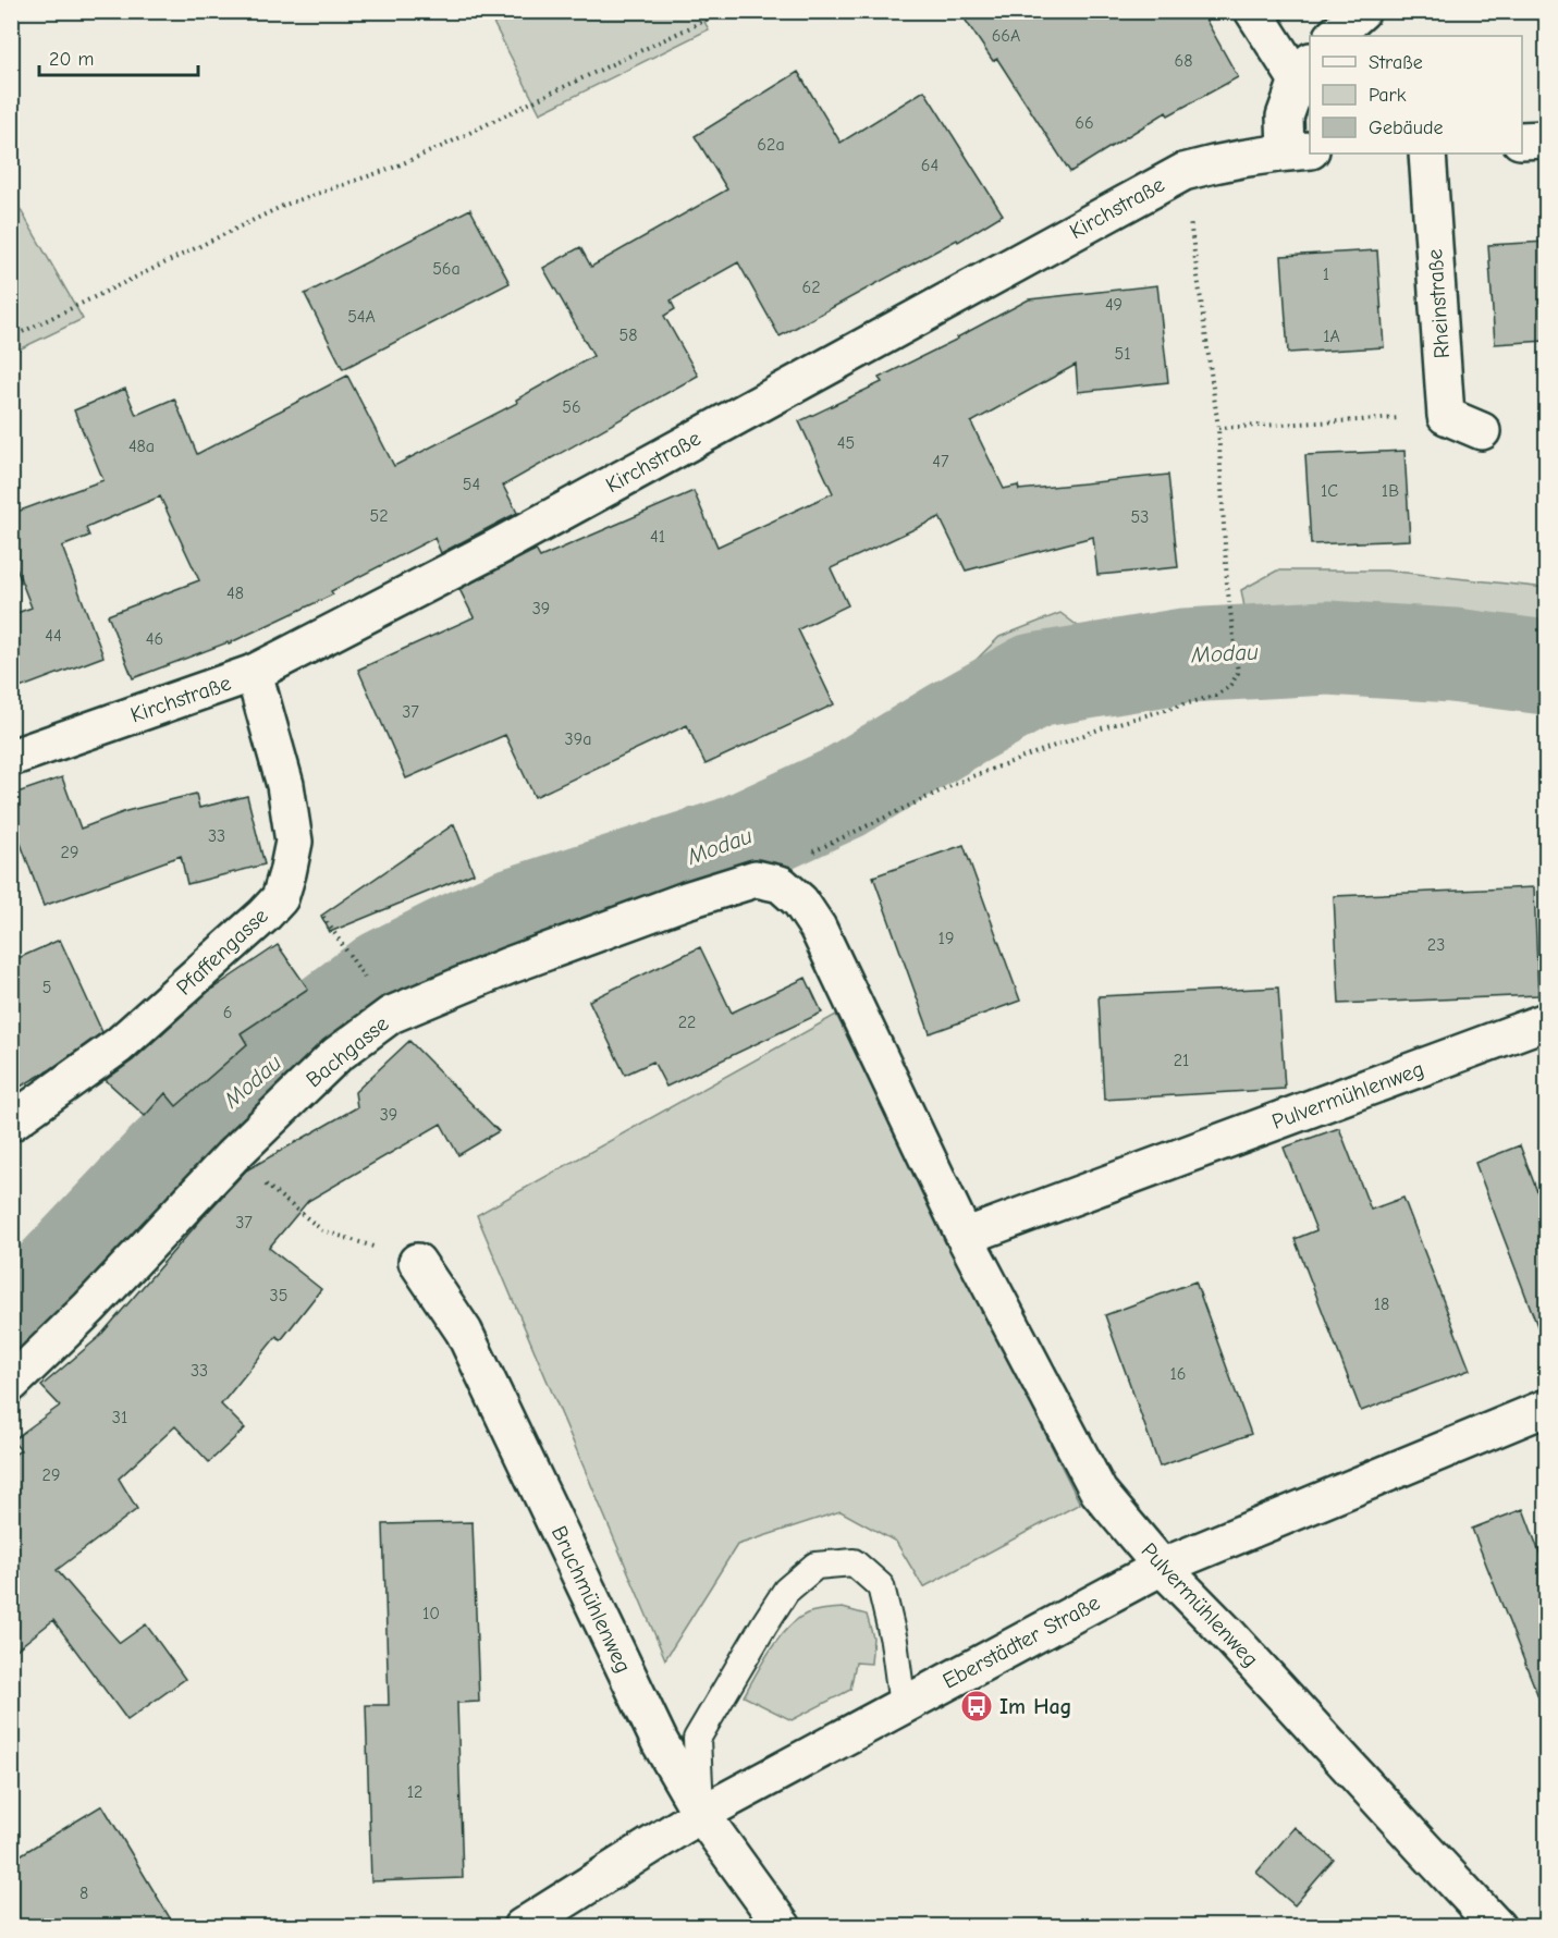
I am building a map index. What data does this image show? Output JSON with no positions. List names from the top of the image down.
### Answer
{
  "streets": {
    "street": [
      "Kirchstraße",
      "Rheinstraße",
      "Pfaffengasse",
      "Bachgasse",
      "Pulvermühlenweg",
      "Bruchmühlenweg",
      "Eberstädter Straße"
    ]
  },
  "crossings": [
    ["Kirchstraße", "Pfaffengasse"],
    ["Bachgasse", "Pulvermühlenweg"],
    ["Pulvermühlenweg", "Eberstädter Straße"],
    ["Bruchmühlenweg", "Eberstädter Straße"]
  ],
  "water": ["Modau"],
  "places": {
    "bus stop": ["Im Hag"]
  },
  "house_numbers": [
    "66A",
    "68",
    "66",
    "62a",
    "64",
    "56a",
    "1",
    "62",
    "49",
    "54A",
    "58",
    "1A",
    "51",
    "56",
    "45",
    "48a",
    "47",
    "54",
    "1C",
    "1B",
    "52",
    "53",
    "41",
    "48",
    "39",
    "44",
    "46",
    "37",
    "39a",
    "33",
    "29",
    "19",
    "23",
    "5",
    "6",
    "22",
    "21",
    "39",
    "37",
    "35",
    "18",
    "33",
    "16",
    "31",
    "29",
    "10",
    "12",
    "8"
  ],
  "legend": ["Straße", "Park", "Gebäude"],
  "scale_bar": "20 m"
}
